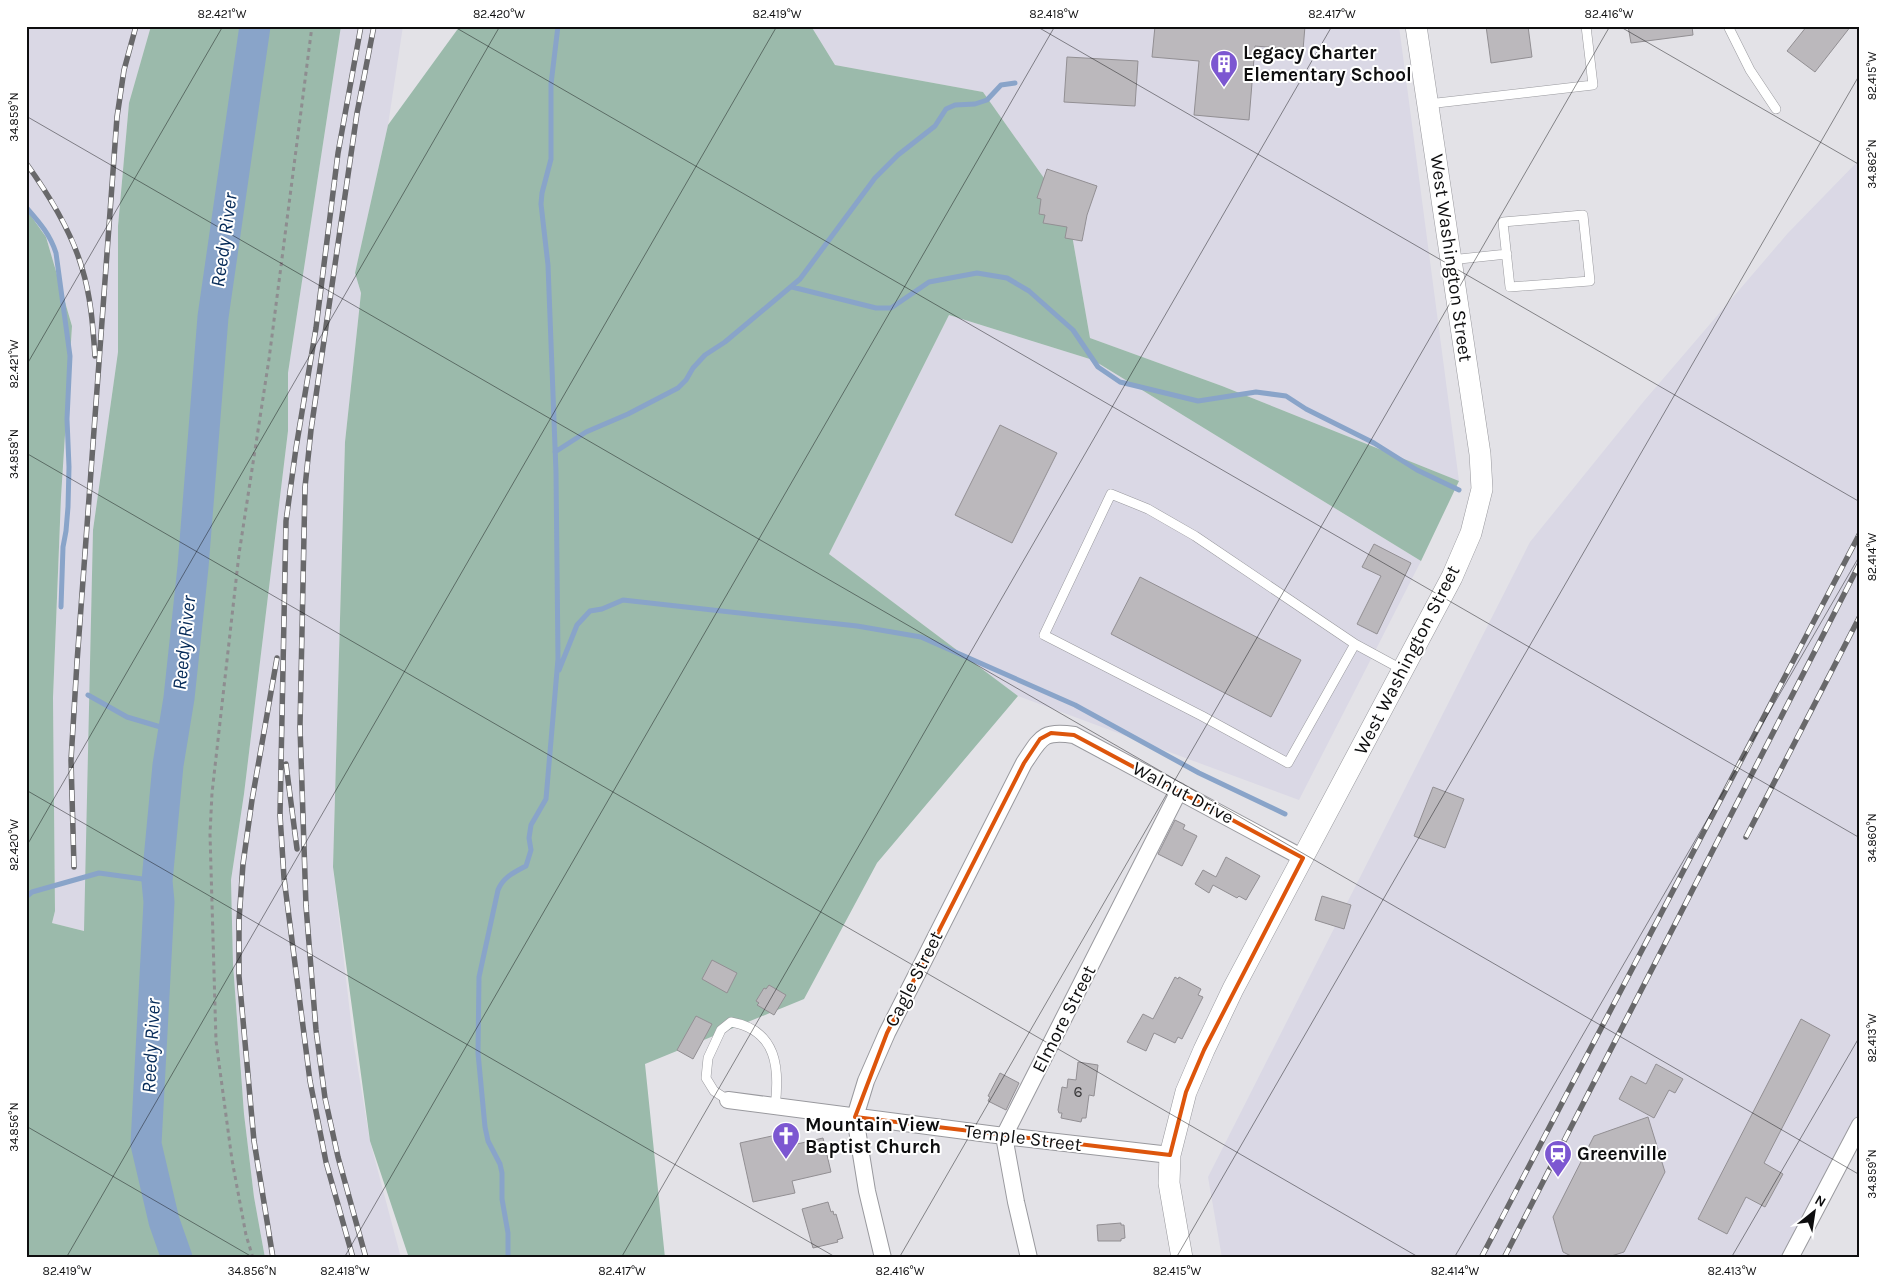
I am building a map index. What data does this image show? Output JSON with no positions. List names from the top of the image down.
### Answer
{
  "streets": {
    "street": [
      "West Washington Street",
      "Walnut Drive",
      "Cagle Street",
      "Elmore Street",
      "Temple Street"
    ]
  },
  "crossings": [
    ["West Washington Street", "Walnut Drive"],
    ["West Washington Street", "Temple Street"],
    ["Walnut Drive", "Cagle Street"],
    ["Walnut Drive", "Elmore Street"],
    ["Cagle Street", "Temple Street"],
    ["Elmore Street", "Temple Street"]
  ],
  "water": ["Reedy River"],
  "places": {
    "building": ["Legacy Charter Elementary School"],
    "church": ["Mountain View Baptist Church"],
    "station": ["Greenville"]
  },
  "house_numbers": ["6"],
  "north": "top right",
  "coordinates": [
    "82.421°W",
    "82.420°W",
    "82.419°W",
    "82.418°W",
    "82.417°W",
    "82.416°W",
    "82.415°W",
    "34.859°N",
    "34.862°N",
    "34.858°N",
    "82.414°W",
    "34.860°N",
    "82.413°W",
    "34.856°N"
  ]
}
